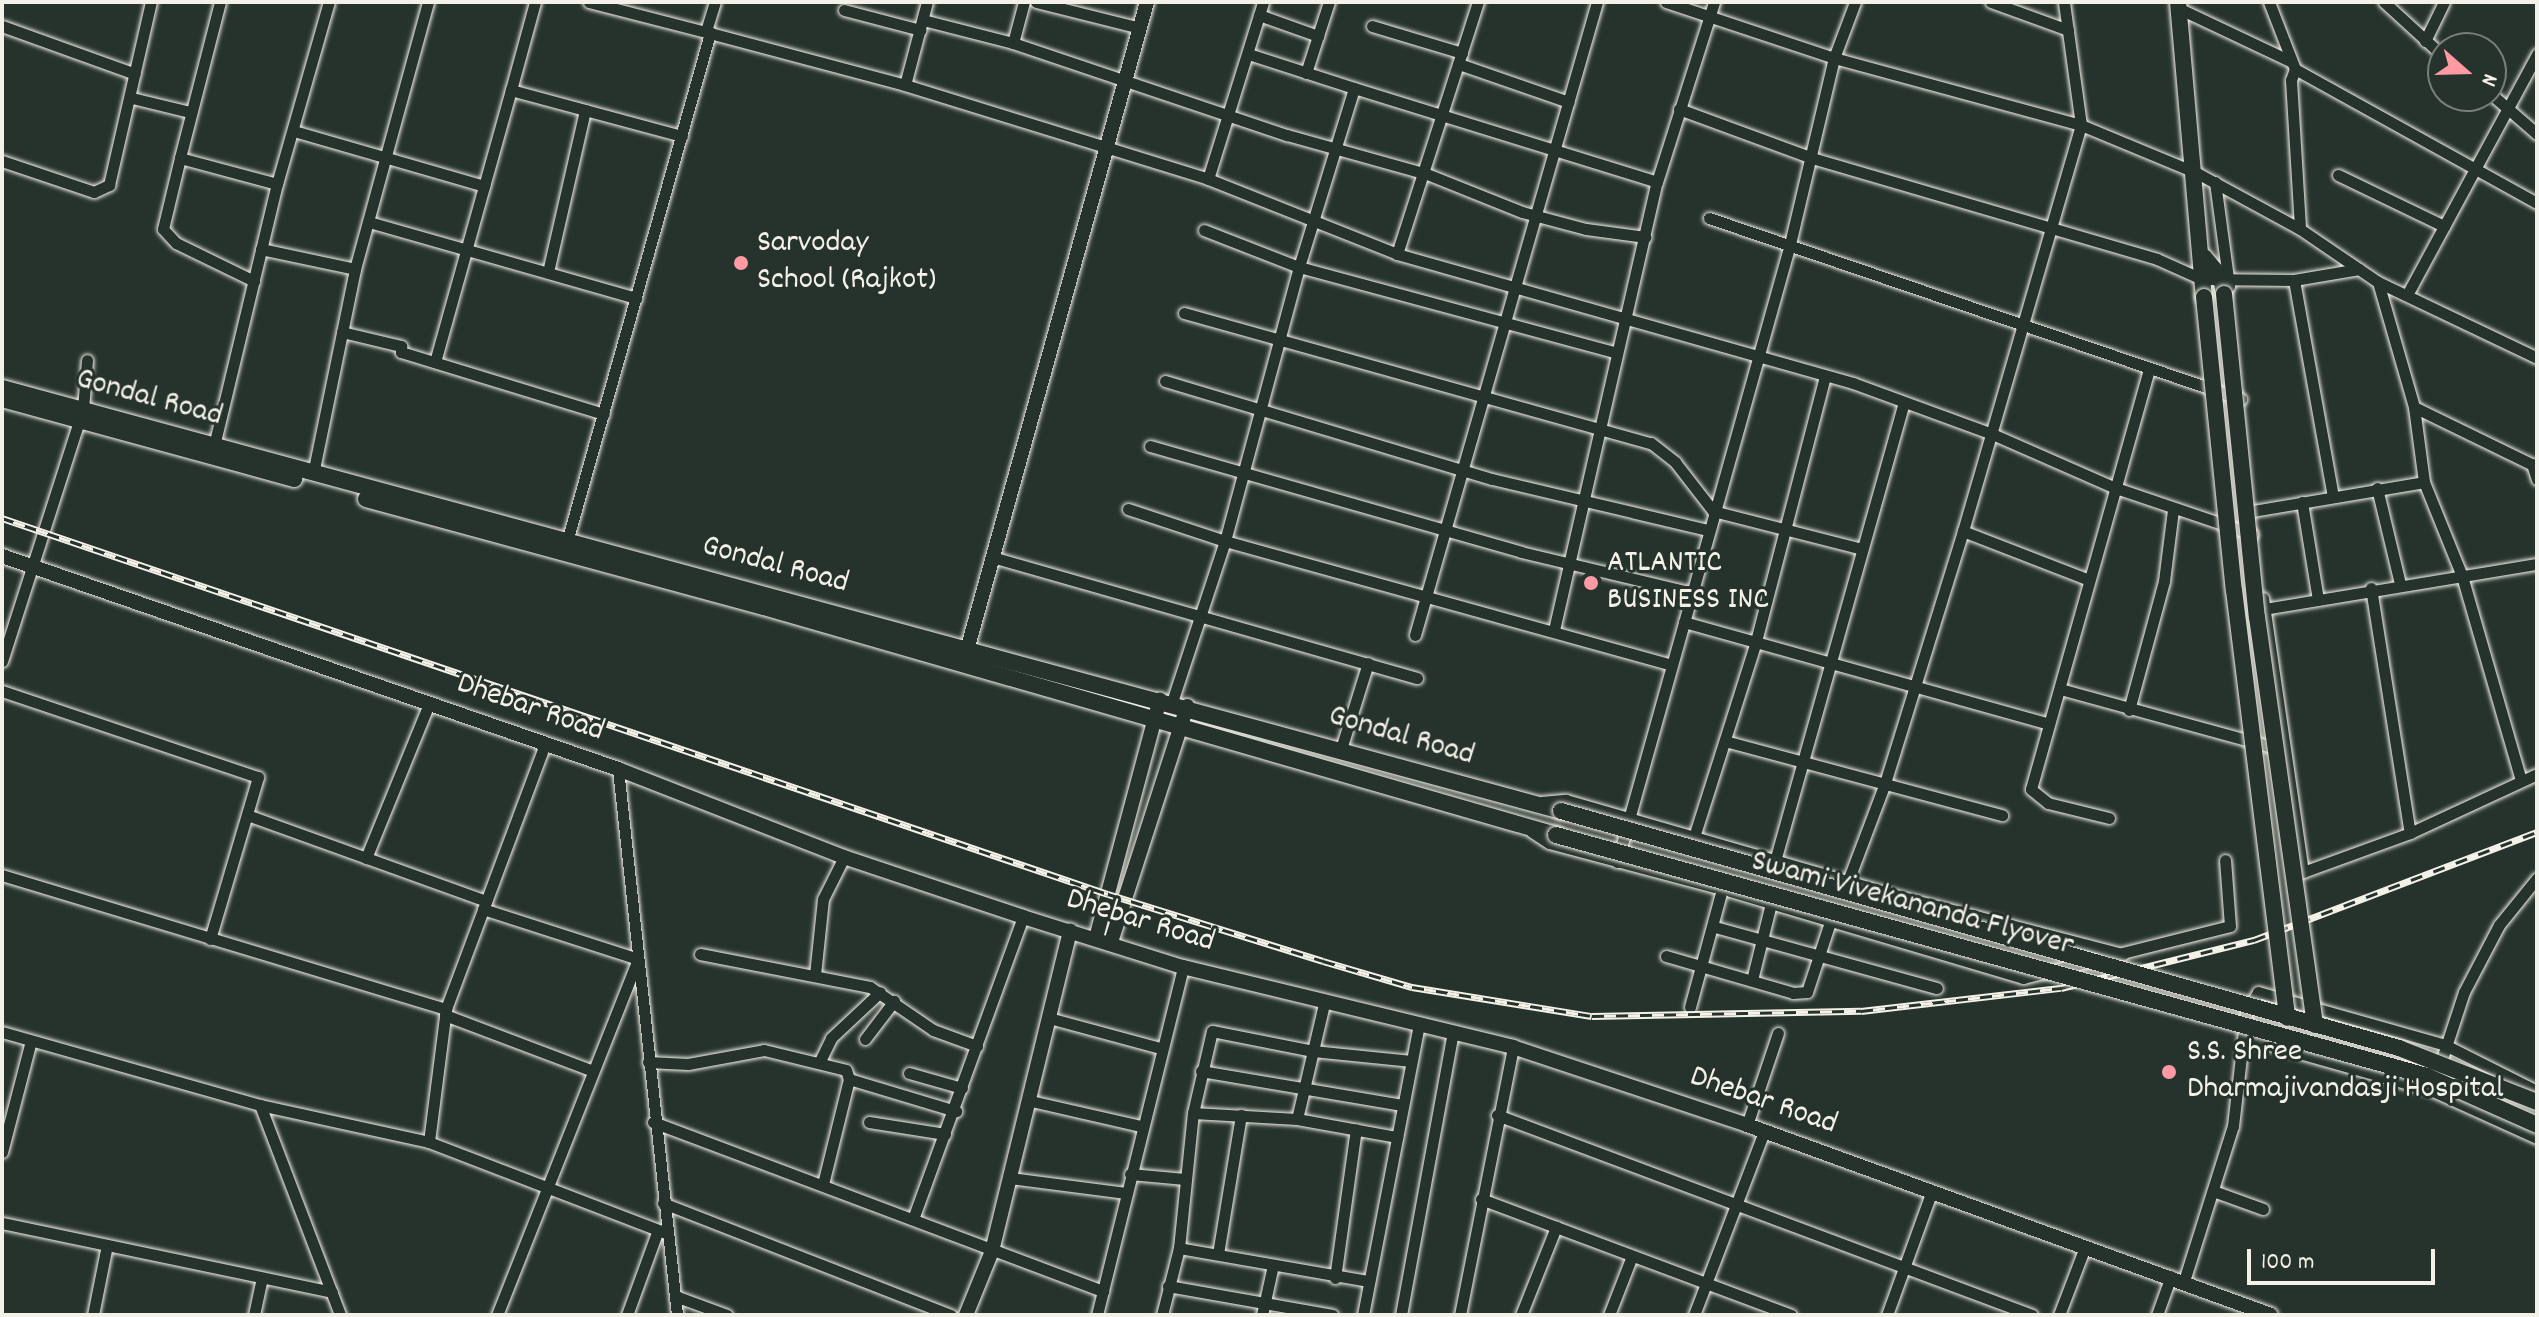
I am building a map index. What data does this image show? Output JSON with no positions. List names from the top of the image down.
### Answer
{
  "streets": {
    "main road": ["Gondal Road", "Swami Vivekananda Flyover"],
    "street": ["Dhebar Road"]
  },
  "crossings": [
    ["Gondal Road", "Swami Vivekananda Flyover"]
  ],
  "places": ["Sarvoday School (Rajkot)", "ATLANTIC BUSINESS INC", "S.S. Shree Dharmajivandasji Hospital"],
  "scale_bar": "100 m",
  "north": "right"
}
